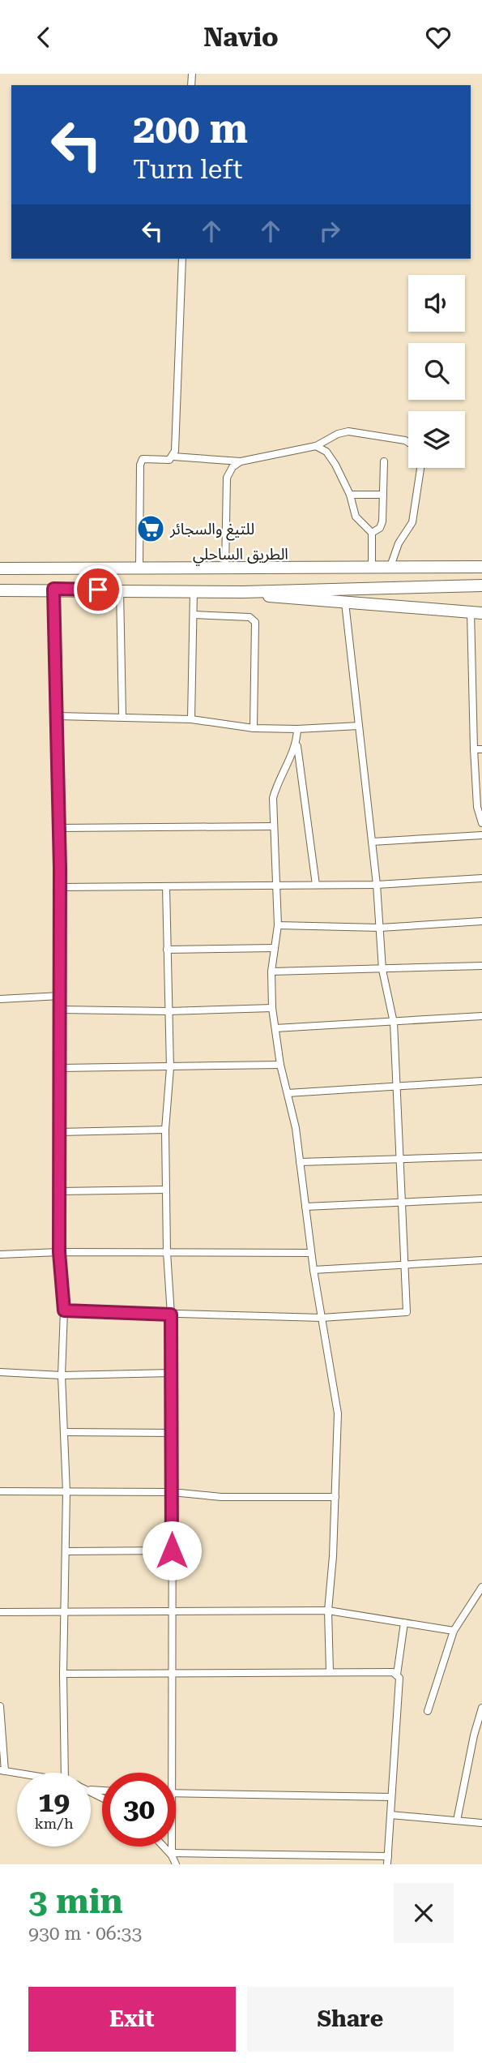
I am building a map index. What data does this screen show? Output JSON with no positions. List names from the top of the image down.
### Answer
{
  "streets": {
    "highway": ["الطريق الساحلي"]
  },
  "places": {
    "supermarket": ["للتيغ والسجائر"]
  },
  "page": {
    "header": "Navio",
    "turn": ["200 m", "Turn left"],
    "speed": "19 km/h",
    "limit": "30",
    "heading": ["3 min", "930 m · 06:33"],
    "buttons": ["Exit", "Share"]
  }
}
